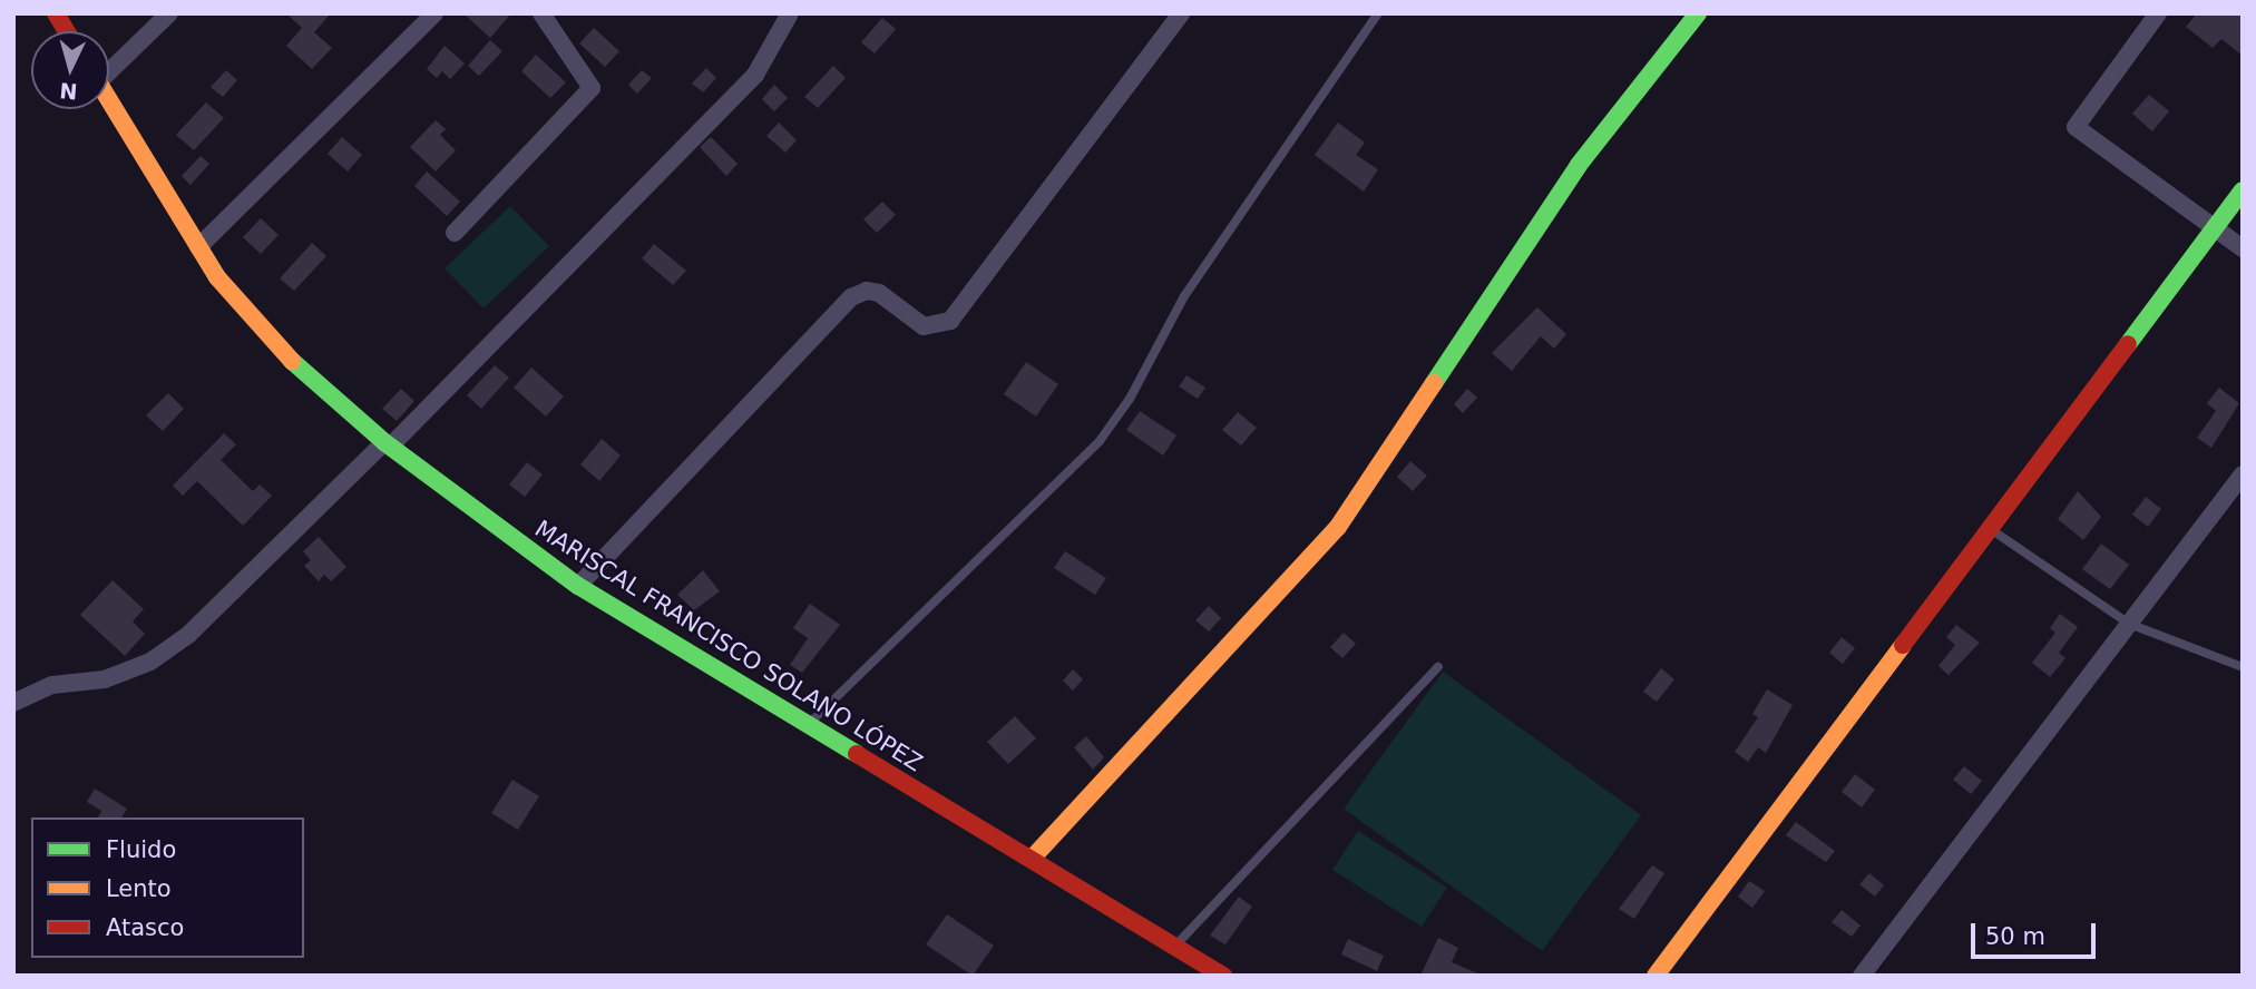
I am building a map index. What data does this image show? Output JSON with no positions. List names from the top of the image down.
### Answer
{
  "streets": {
    "street": ["MARISCAL FRANCISCO SOLANO LÓPEZ"]
  },
  "legend": ["Fluido", "Lento", "Atasco"],
  "scale_bar": "50 m",
  "north": "bottom"
}
